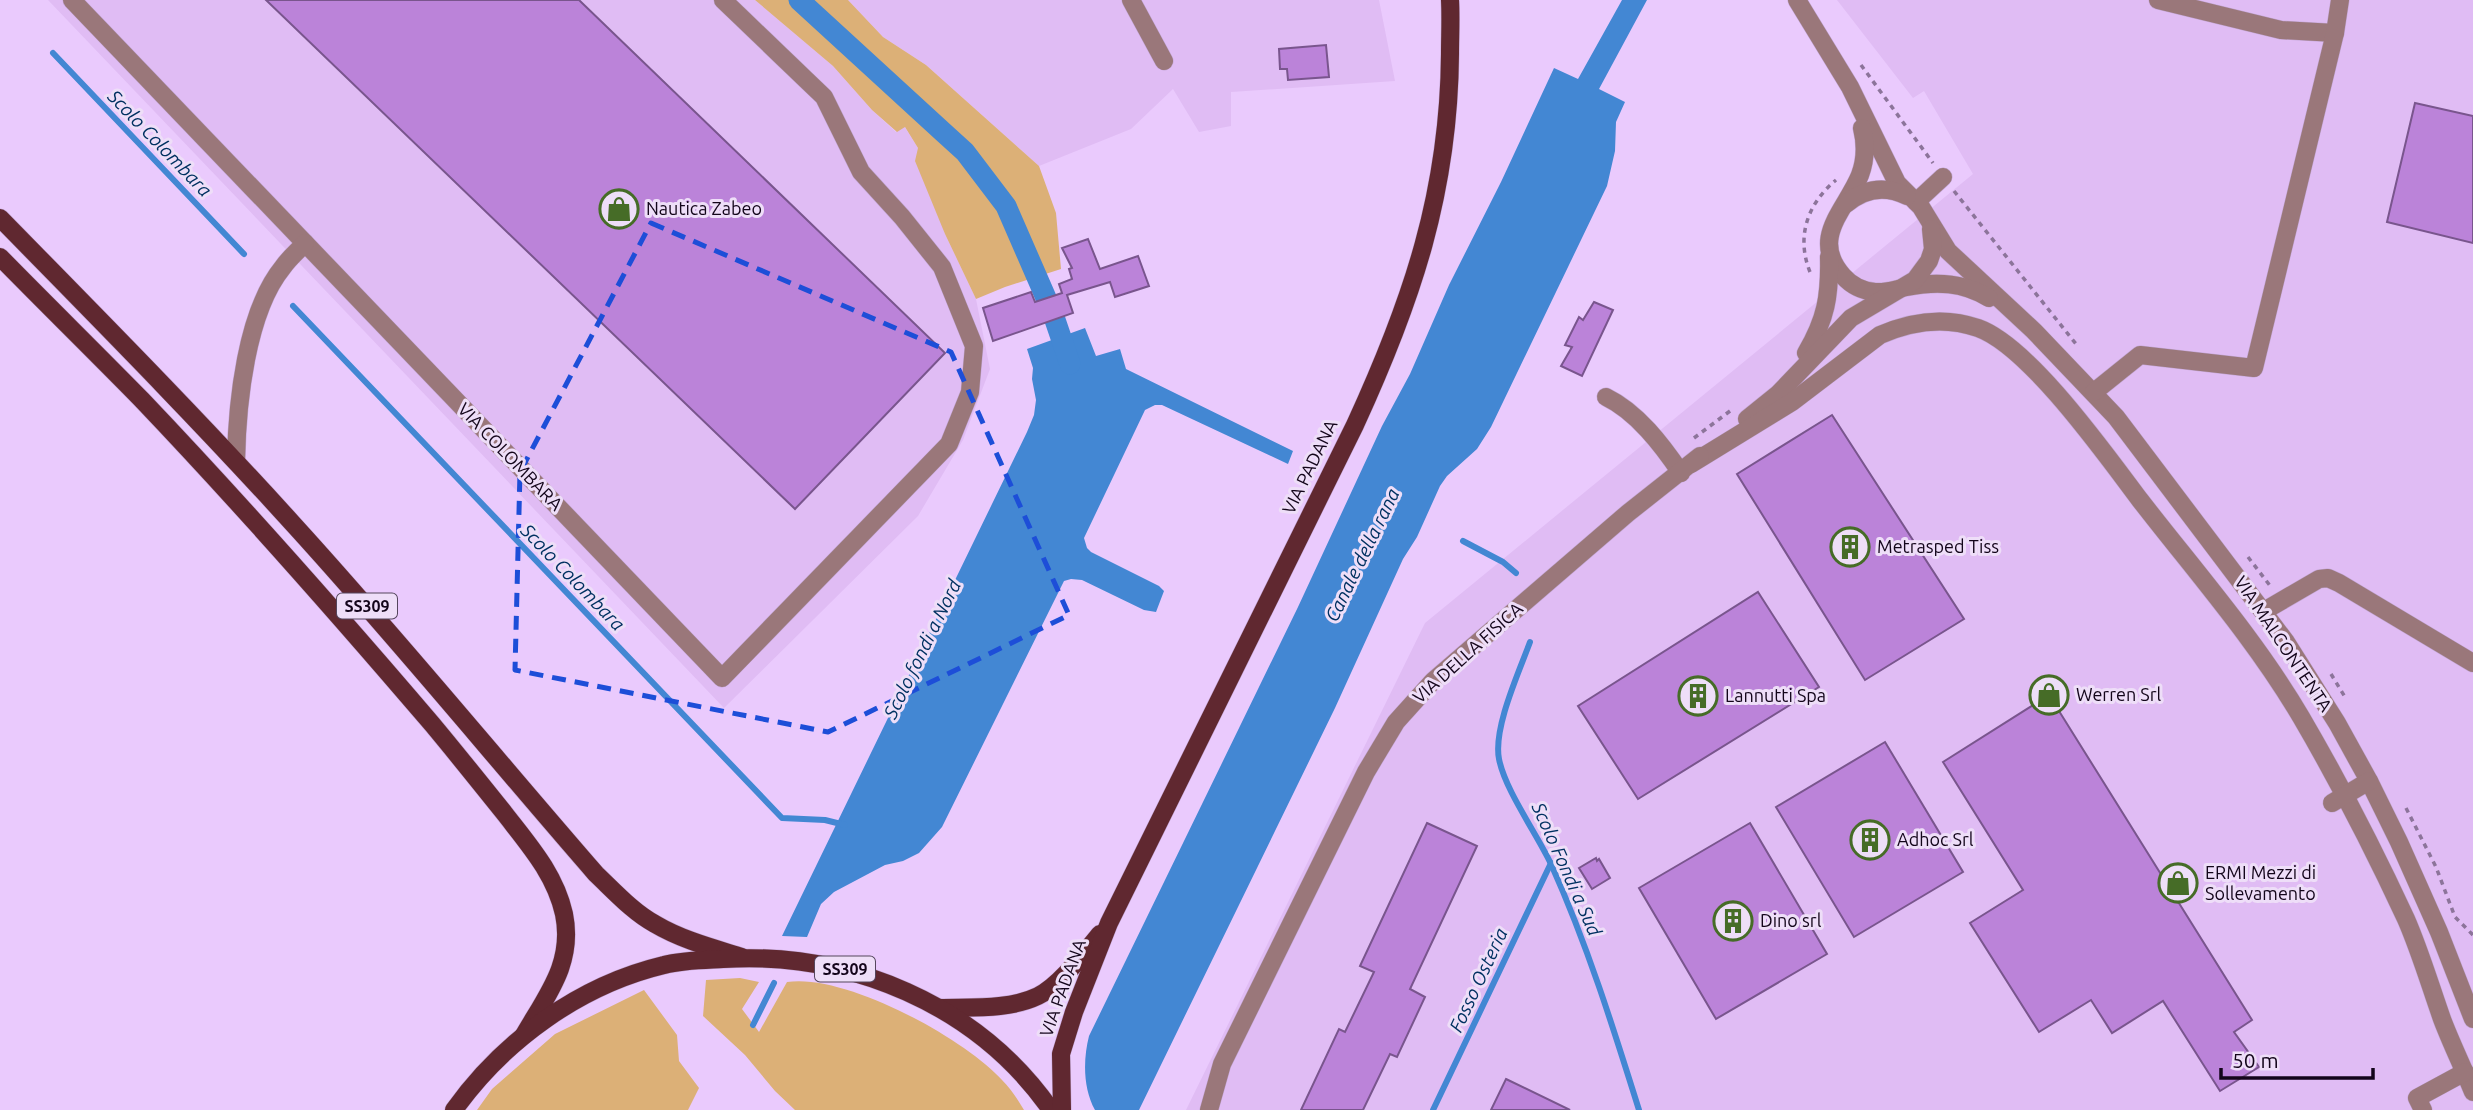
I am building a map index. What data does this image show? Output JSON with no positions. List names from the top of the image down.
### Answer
{
  "streets": {
    "main road": ["VIA PADANA", "SS309"],
    "street": ["VIA COLOMBARA", "VIA MALCONTENTA", "VIA DELLA FISICA"]
  },
  "crossings": [
    ["VIA PADANA", "SS309"],
    ["VIA MALCONTENTA", "VIA DELLA FISICA"]
  ],
  "water": [
    "Scolo Colombara",
    "Canale della rana",
    "Scolo fondi a Nord",
    "Scolo Fondi a Sud",
    "Fosso Osteria"
  ],
  "places": {
    "shop": ["Nautica Zabeo", "Werren Srl", "ERMI Mezzi di Sollevamento"],
    "building": [
      "Metrasped Tiss",
      "Lannutti Spa",
      "Adhoc Srl",
      "Dino srl"
    ]
  },
  "scale_bar": "50 m"
}
